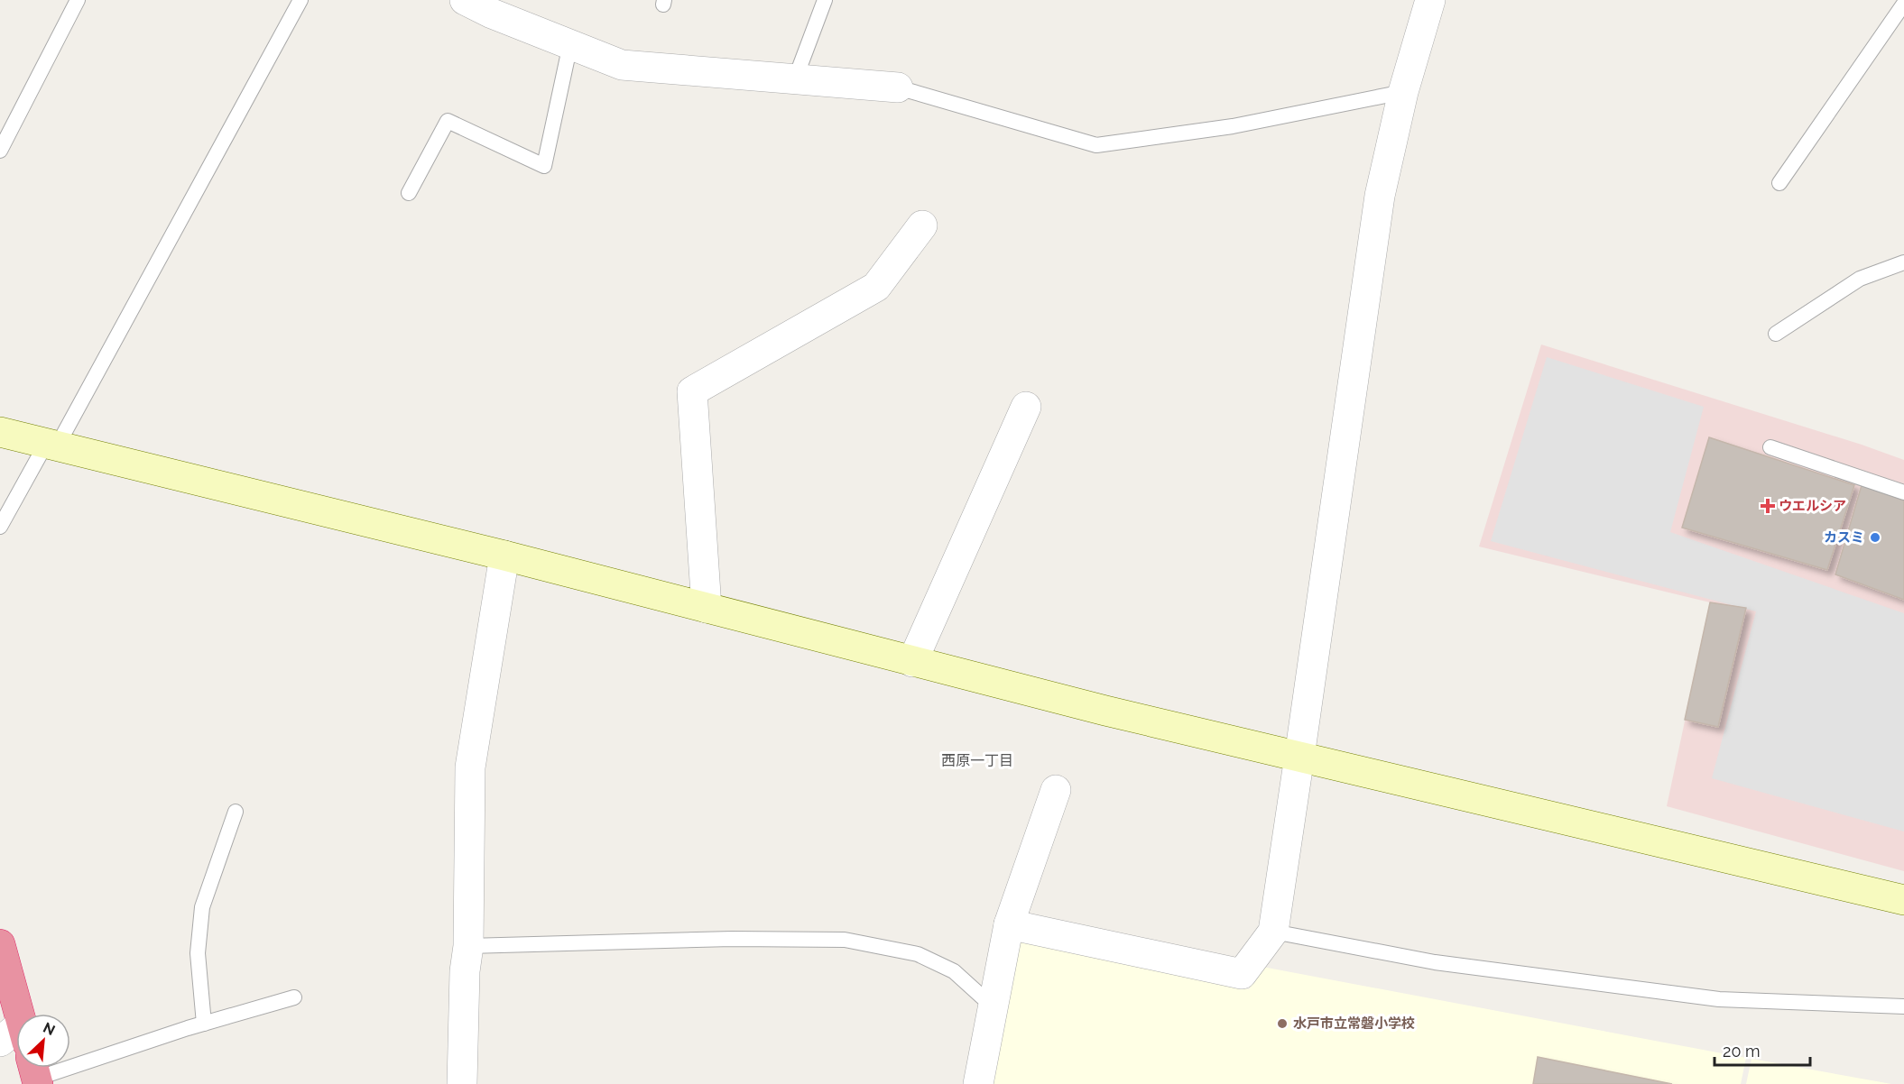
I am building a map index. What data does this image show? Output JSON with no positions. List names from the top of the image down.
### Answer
{
  "districts": ["西原一丁目"],
  "places": {
    "health": ["ウエルシア"],
    "other": ["カスミ", "水戸市立常磐小学校"]
  },
  "scale_bar": "20 m",
  "north": "top right"
}
